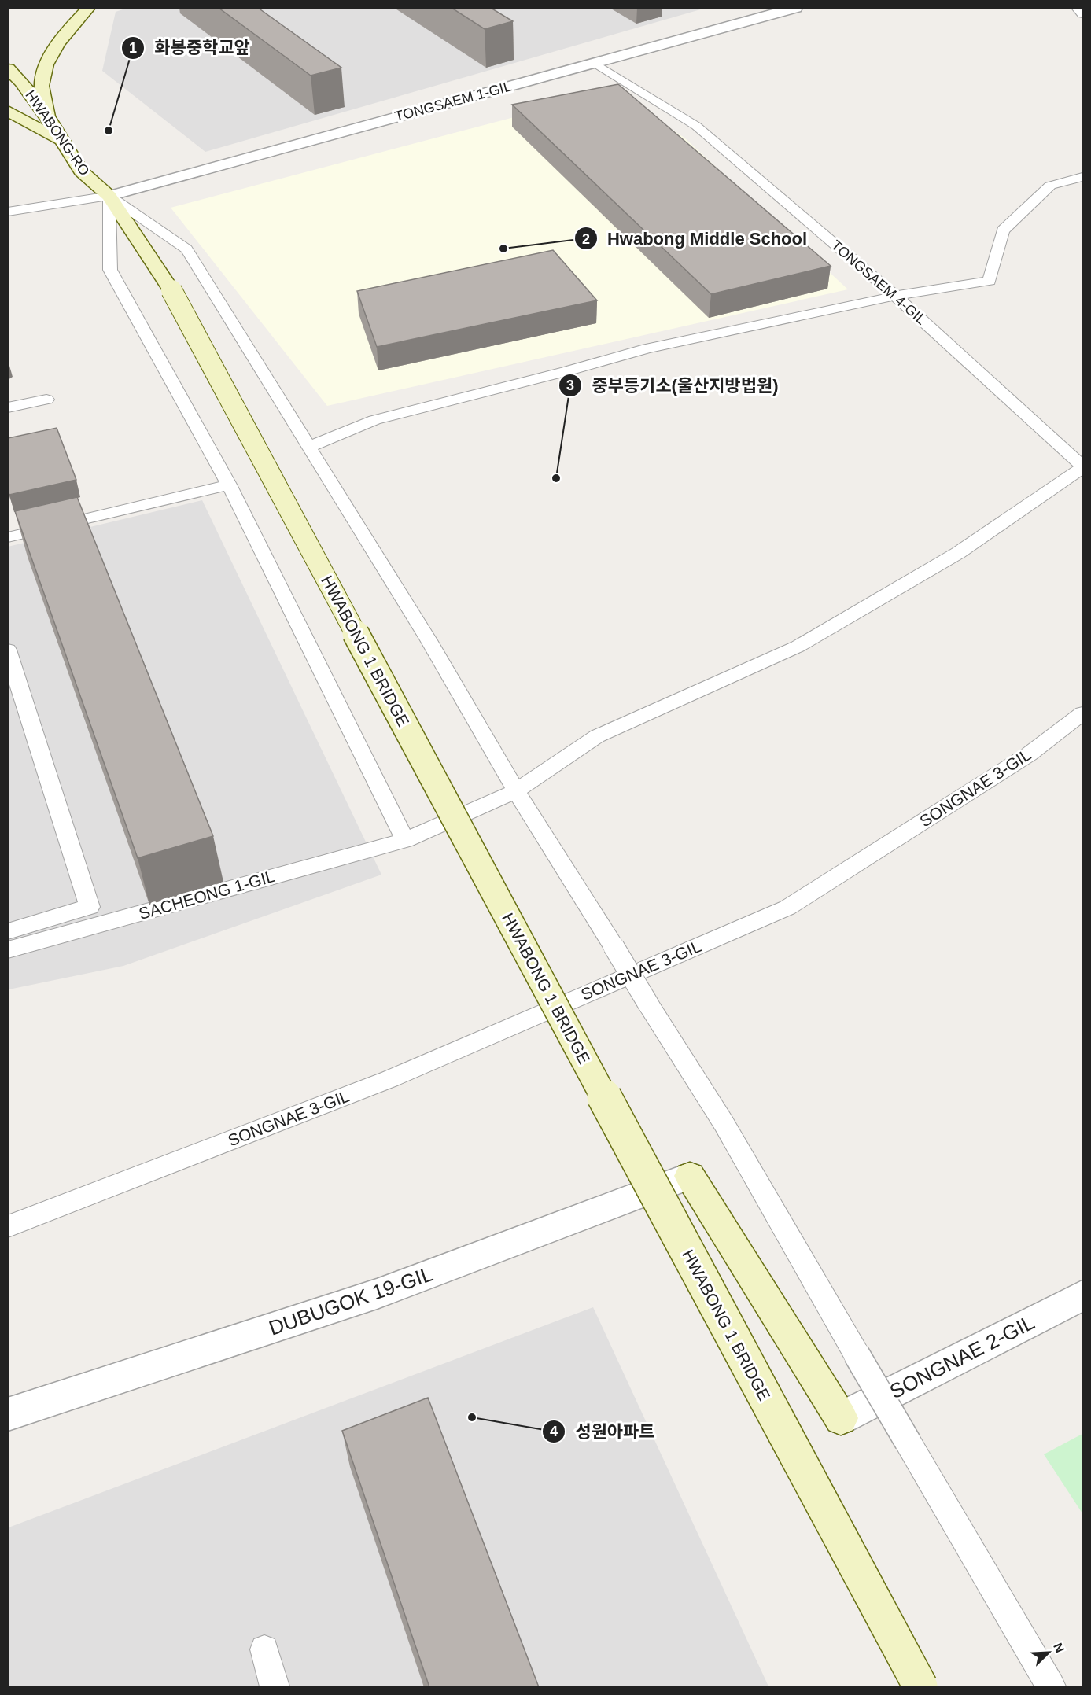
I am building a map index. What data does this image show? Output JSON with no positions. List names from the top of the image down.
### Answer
{
  "streets": {
    "street": [
      "TONGSAEM 1-GIL",
      "HWABONG-RO",
      "HWABONG 1 BRIDGE",
      "DUBUGOK 19-GIL",
      "SONGNAE 2-GIL"
    ],
    "lane": ["TONGSAEM 4-GIL", "SONGNAE 3-GIL", "SACHEONG 1-GIL"]
  },
  "crossings": [
    ["TONGSAEM 1-GIL", "HWABONG-RO"],
    ["TONGSAEM 1-GIL", "TONGSAEM 4-GIL"],
    ["HWABONG-RO", "HWABONG 1 BRIDGE"],
    ["TONGSAEM 4-GIL", "SACHEONG 1-GIL"],
    ["DUBUGOK 19-GIL", "SONGNAE 2-GIL"]
  ],
  "places": [
    "화봉중학교앞",
    "Hwabong Middle School",
    "중부등기소(울산지방법원)",
    "성원아파트"
  ],
  "north": "top right"
}
